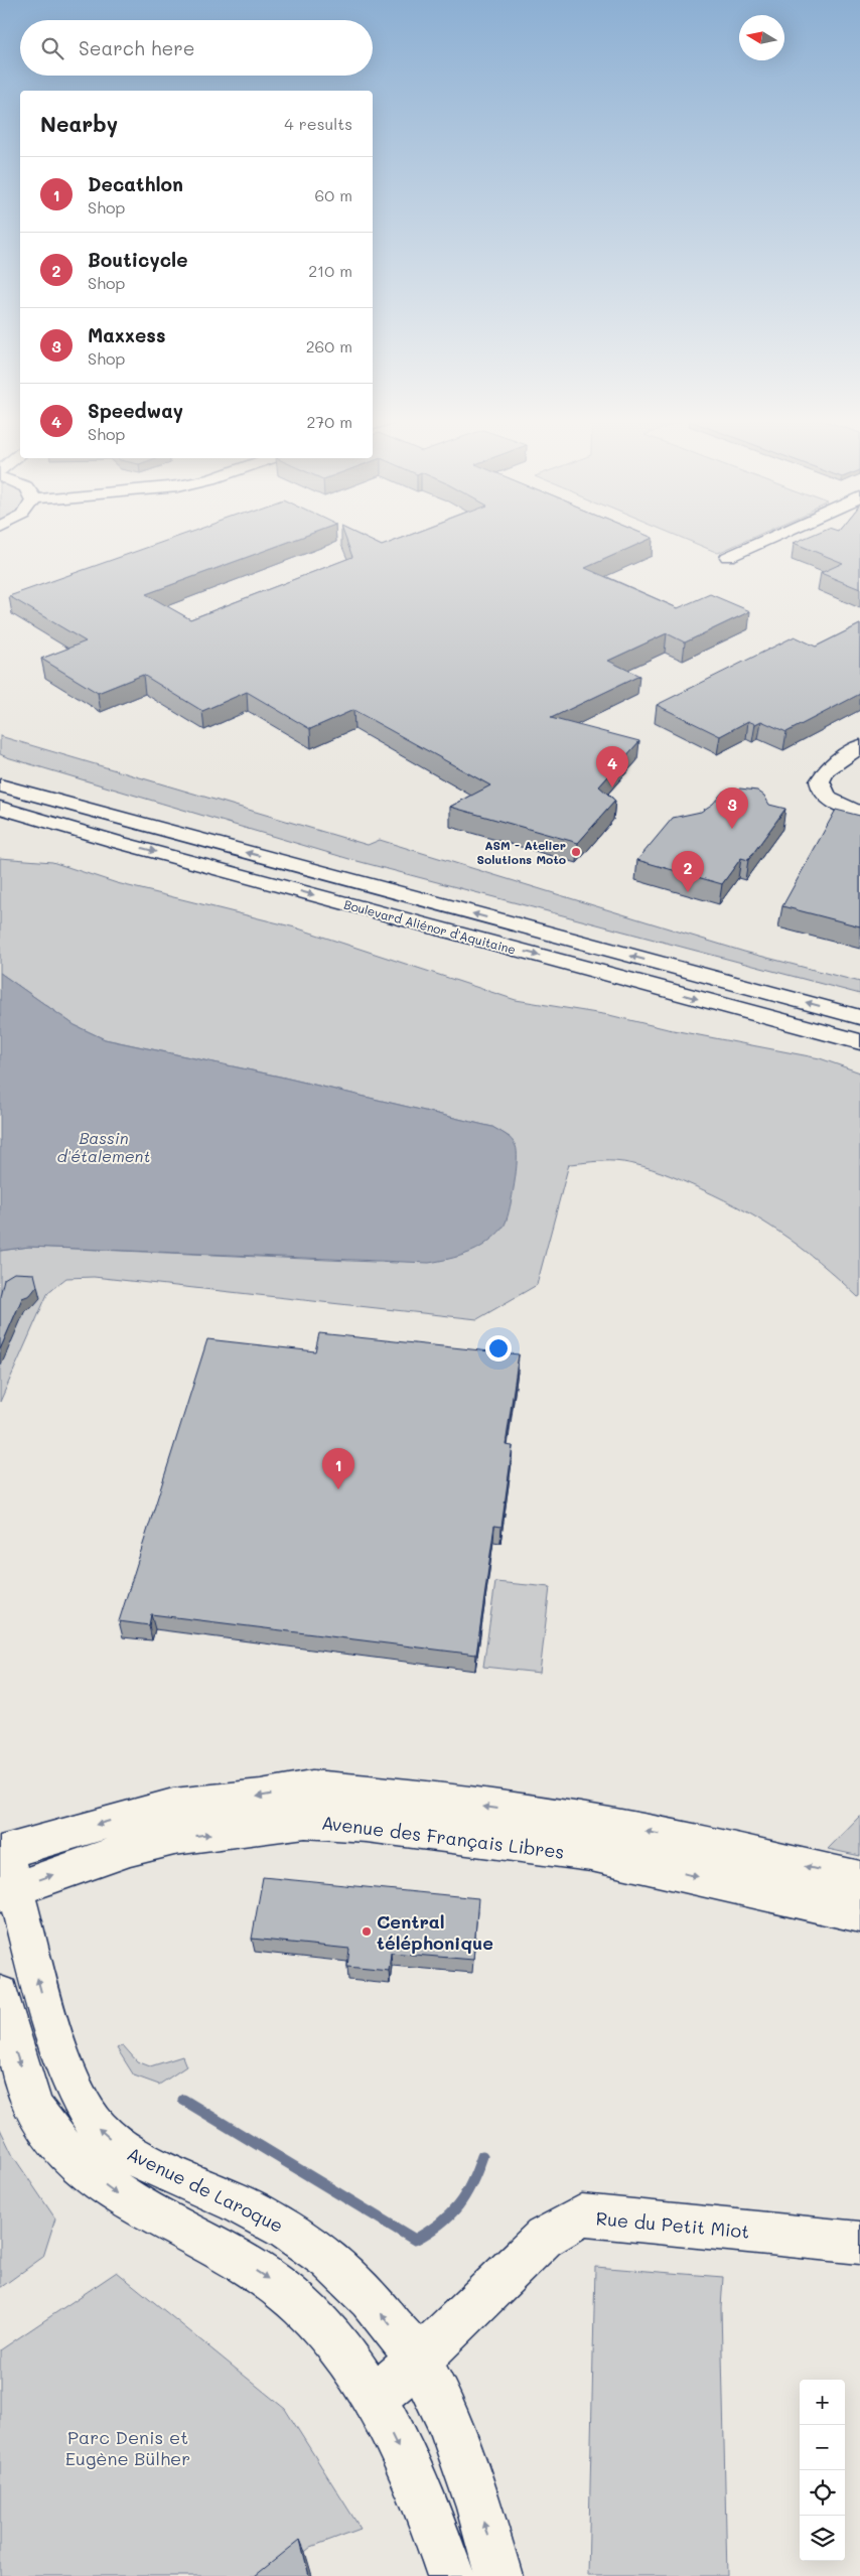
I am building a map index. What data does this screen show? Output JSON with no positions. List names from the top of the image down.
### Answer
{
  "streets": {
    "main road": [
      "Boulevard Aliénor d'Aquitaine",
      "Avenue des Français Libres",
      "Avenue de Laroque",
      "Rue du Petit Miot"
    ]
  },
  "crossings": [
    ["Avenue des Français Libres", "Avenue de Laroque"],
    ["Avenue de Laroque", "Rue du Petit Miot"]
  ],
  "water": ["Bassin d'étalement"],
  "parks": ["Parc Denis et Eugène Bülher"],
  "places": ["ASM - Atelier Solutions Moto", "Central téléphonique"],
  "north": "left",
  "page": {
    "search": "Search here",
    "heading": ["Nearby", "4 results"],
    "list": [
      {
        "mark": "1",
        "name": "Decathlon",
        "note": "Shop",
        "value": "60 m"
      },
      {
        "mark": "2",
        "name": "Bouticycle",
        "note": "Shop",
        "value": "210 m"
      },
      {
        "mark": "3",
        "name": "Maxxess",
        "note": "Shop",
        "value": "260 m"
      },
      {
        "mark": "4",
        "name": "Speedway",
        "note": "Shop",
        "value": "270 m"
      }
    ],
    "pins": [
      "4",
      "3",
      "2",
      "1"
    ],
    "map_buttons": ["+", "−"]
  }
}
